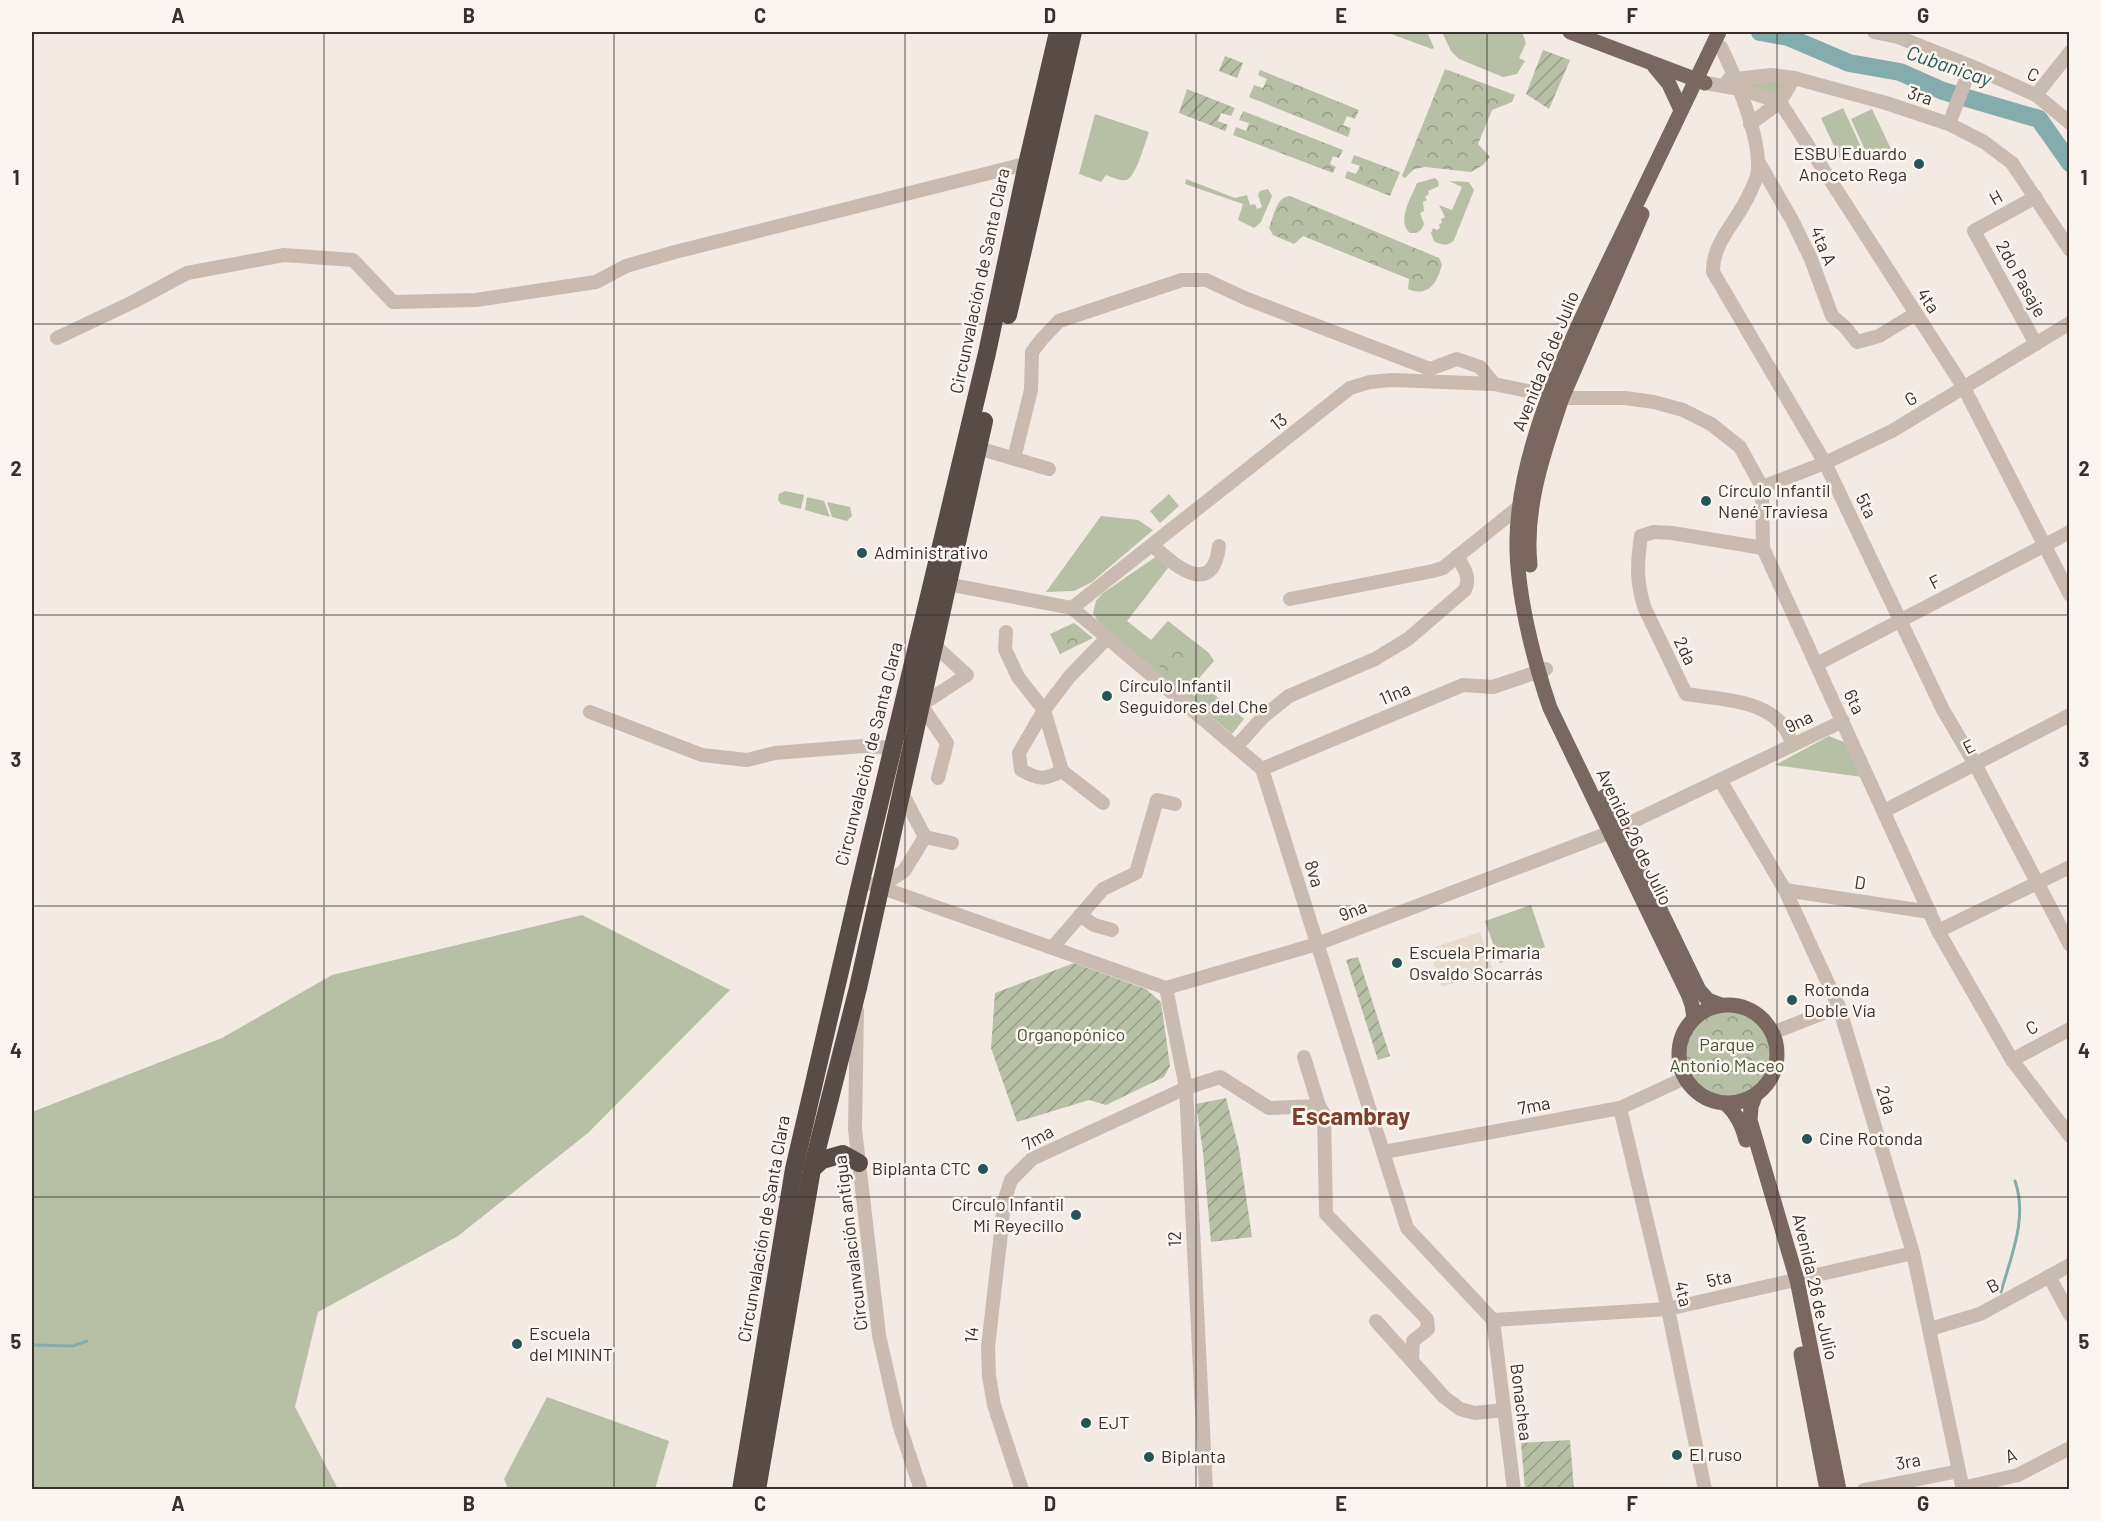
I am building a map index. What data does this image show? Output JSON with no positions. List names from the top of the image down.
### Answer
{
  "streets": {
    "highway": ["Circunvalación de Santa Clara"],
    "main road": ["Avenida 26 de Julio"],
    "street": [
      "C",
      "3ra",
      "H",
      "4ta A",
      "2do Pasaje",
      "4ta",
      "G",
      "13",
      "5ta",
      "F",
      "2da",
      "11na",
      "6ta",
      "9na",
      "E",
      "8va",
      "D",
      "7ma",
      "12",
      "Circunvalación antigua",
      "B",
      "14",
      "Bonachea",
      "A"
    ]
  },
  "crossings": [
    ["C", "6ta"],
    ["3ra", "H"],
    ["3ra", "5ta"],
    ["3ra", "2da"],
    ["H", "2do Pasaje"],
    ["4ta A", "4ta"],
    ["4ta A", "5ta"],
    ["2do Pasaje", "G"],
    ["Circunvalación de Santa Clara", "Circunvalación antigua"],
    ["4ta", "G"],
    ["4ta", "5ta"],
    ["4ta", "F"],
    ["4ta", "7ma"],
    ["Avenida 26 de Julio", "13"],
    ["Avenida 26 de Julio", "5ta"],
    ["Avenida 26 de Julio", "11na"],
    ["Avenida 26 de Julio", "6ta"],
    ["Avenida 26 de Julio", "9na"],
    ["Avenida 26 de Julio", "7ma"],
    ["G", "5ta"],
    ["G", "6ta"],
    ["13", "6ta"],
    ["5ta", "F"],
    ["5ta", "2da"],
    ["5ta", "E"],
    ["5ta", "8va"],
    ["5ta", "Bonachea"],
    ["F", "6ta"],
    ["2da", "6ta"],
    ["2da", "9na"],
    ["2da", "D"],
    ["2da", "B"],
    ["2da", "A"],
    ["11na", "8va"],
    ["6ta", "9na"],
    ["6ta", "E"],
    ["6ta", "D"],
    ["9na", "8va"],
    ["9na", "12"],
    ["8va", "7ma"],
    ["8va", "Bonachea"],
    ["7ma", "12"],
    ["7ma", "14"]
  ],
  "districts": ["Escambray"],
  "water": ["Cubanicay"],
  "parks": ["Organopónico", "Parque Antonio Maceo"],
  "places": [
    "ESBU Eduardo Anoceto Rega",
    "Círculo Infantil Nené Traviesa",
    "Administrativo",
    "Círculo Infantil Seguidores del Che",
    "Escuela Primaria Osvaldo Socarrás",
    "Rotonda Doble Vía",
    "Cine Rotonda",
    "Biplanta CTC",
    "Círculo Infantil Mi Reyecillo",
    "Escuela del MININT",
    "EJT",
    "El ruso",
    "Biplanta"
  ],
  "grid": {
    "columns": [
      "A",
      "B",
      "C",
      "D",
      "E",
      "F",
      "G"
    ],
    "rows": [
      "1",
      "2",
      "3",
      "4",
      "5"
    ]
  }
}
